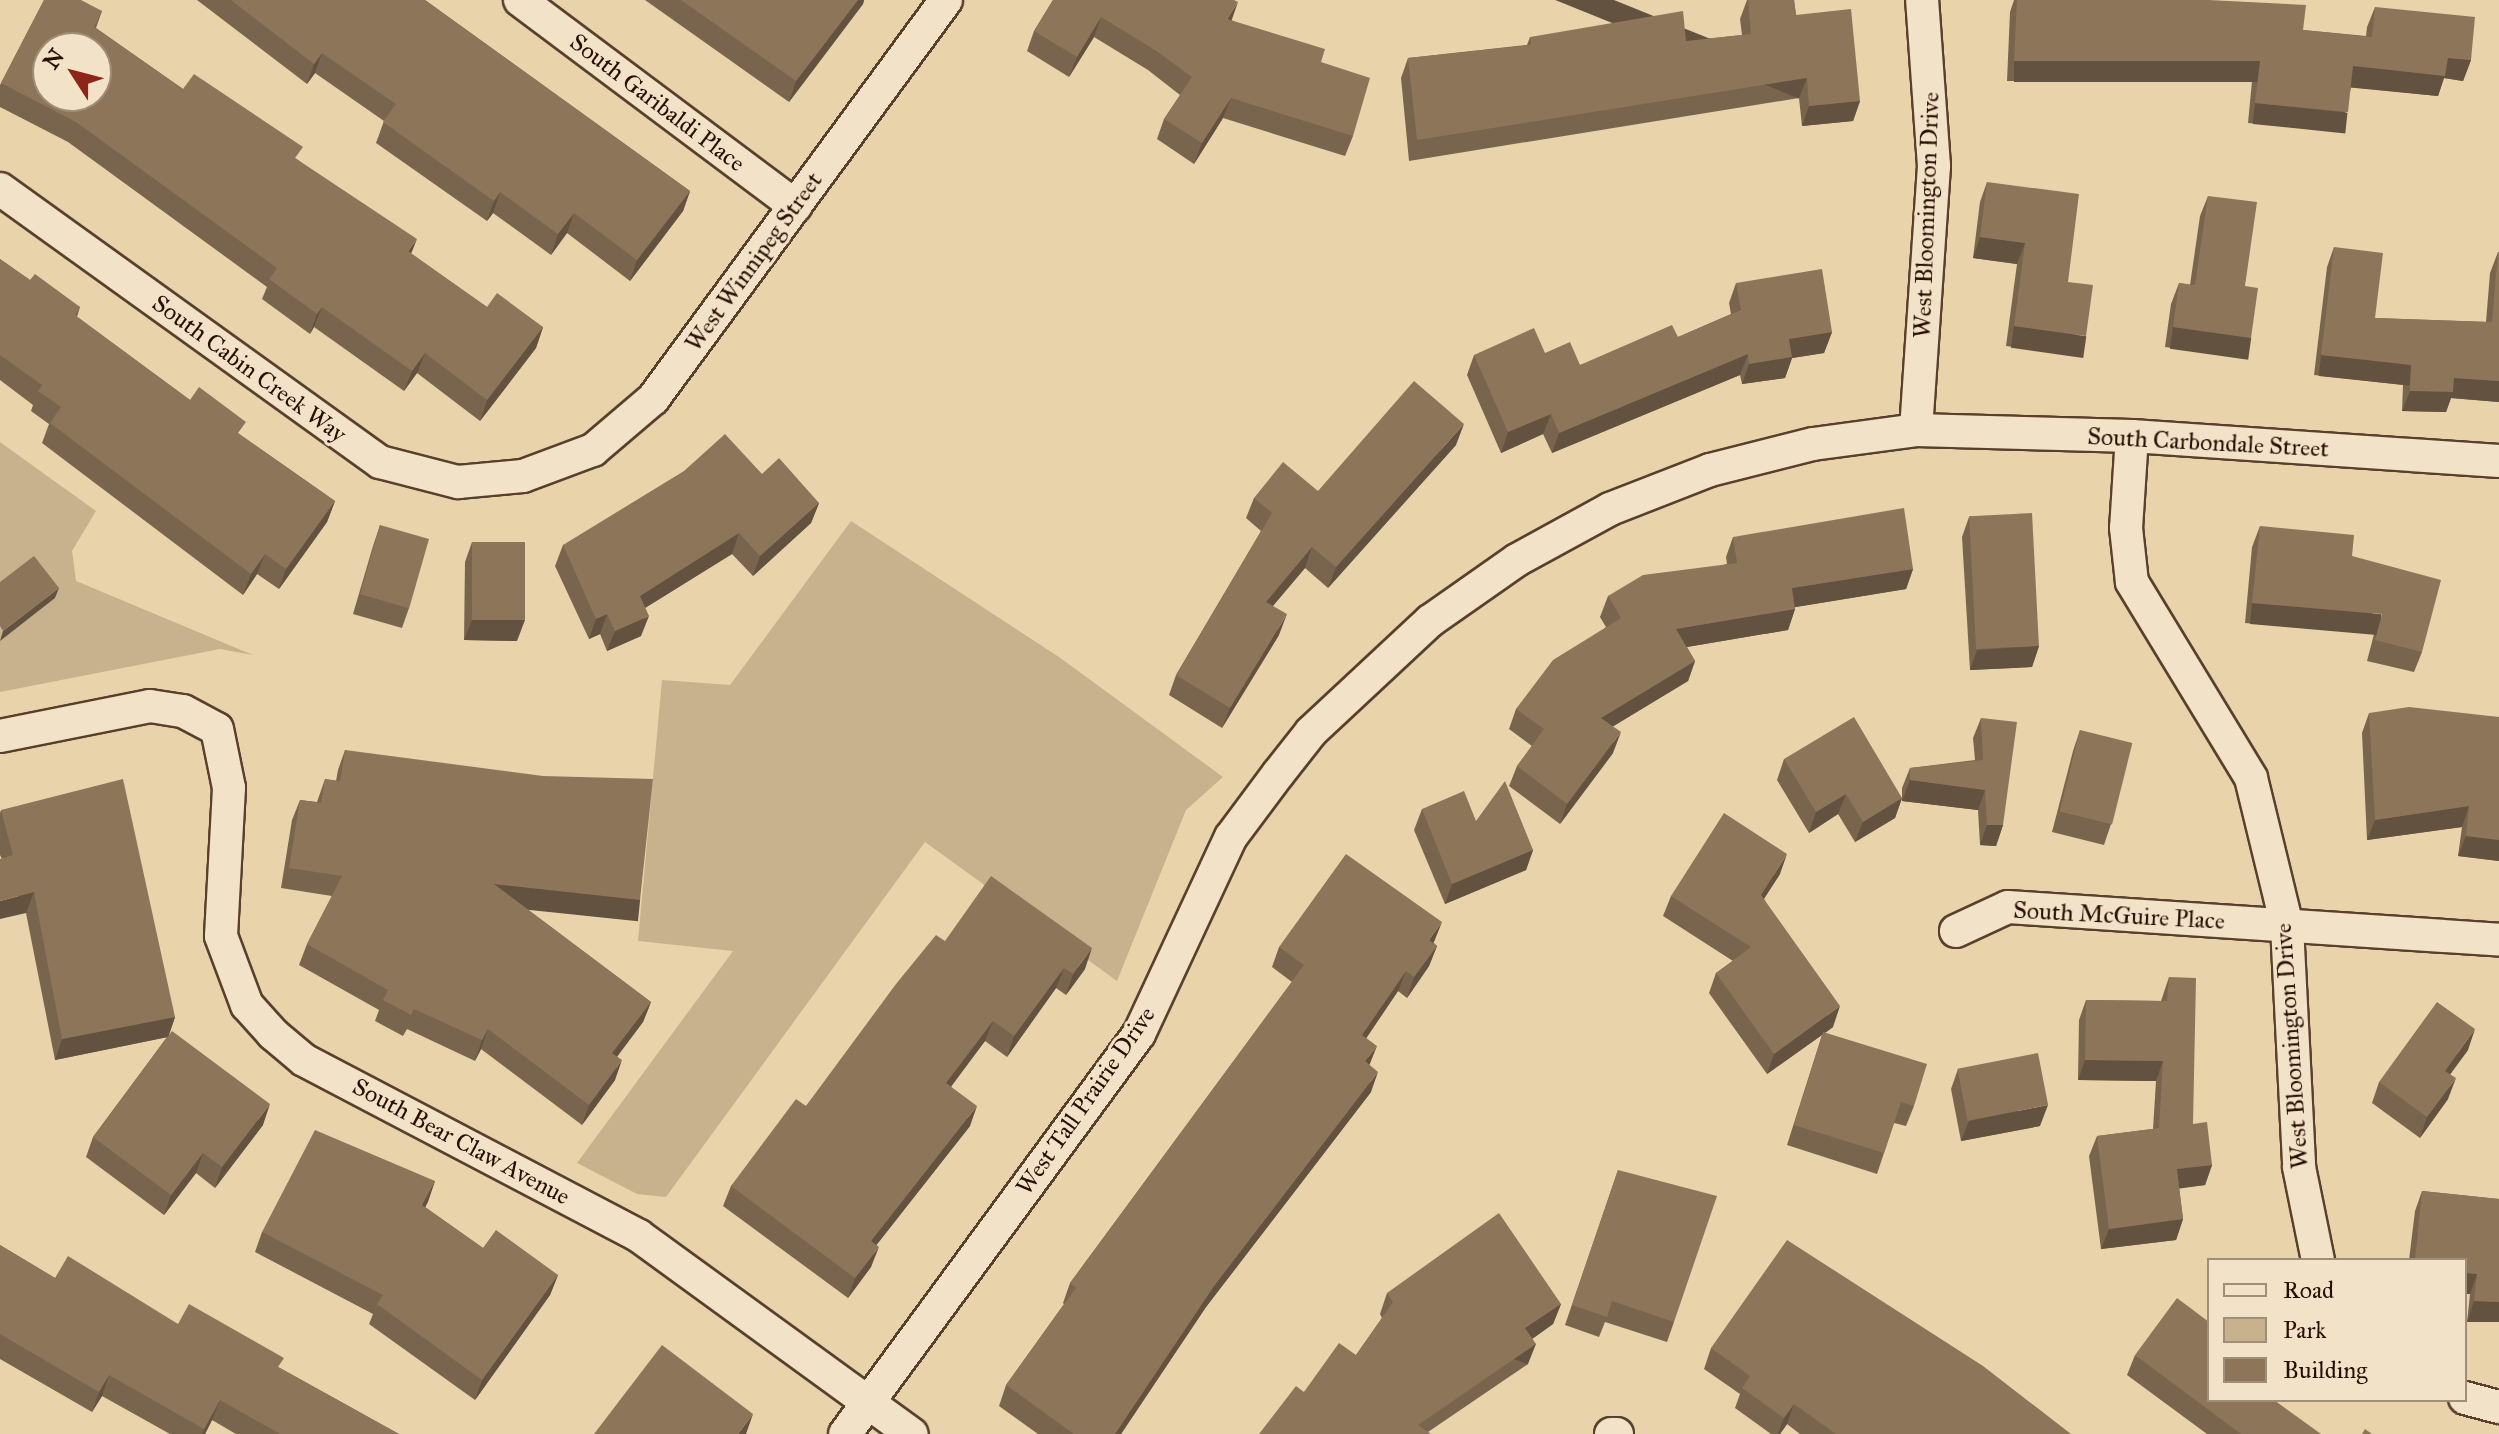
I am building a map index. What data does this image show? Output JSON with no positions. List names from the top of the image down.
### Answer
{
  "streets": {
    "street": [
      "South Garibaldi Place",
      "West Bloomington Drive",
      "West Winnipeg Street",
      "South Cabin Creek Way",
      "South Carbondale Street",
      "South McGuire Place",
      "West Tall Prairie Drive",
      "South Bear Claw Avenue"
    ]
  },
  "crossings": [
    ["South Garibaldi Place", "West Winnipeg Street"],
    ["West Bloomington Drive", "South Carbondale Street"],
    ["West Bloomington Drive", "South McGuire Place"],
    ["West Winnipeg Street", "South Cabin Creek Way"],
    ["South Carbondale Street", "West Tall Prairie Drive"],
    ["West Tall Prairie Drive", "South Bear Claw Avenue"]
  ],
  "legend": ["Road", "Park", "Building"],
  "north": "top left"
}
